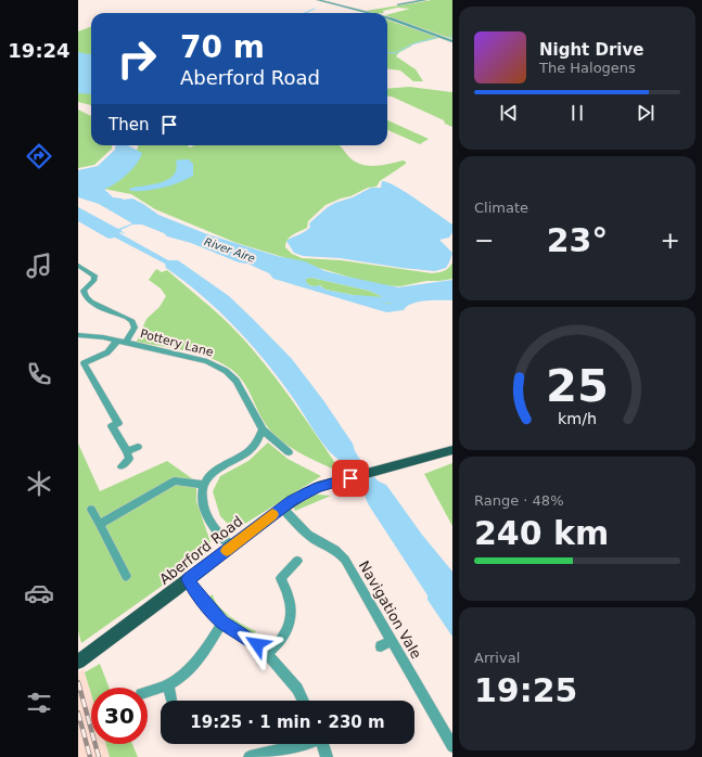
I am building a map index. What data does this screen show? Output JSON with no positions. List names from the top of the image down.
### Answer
{
  "streets": {
    "main road": ["Aberford Road"],
    "street": ["Pottery Lane", "Navigation Vale"]
  },
  "crossings": [
    ["Aberford Road", "Navigation Vale"]
  ],
  "water": ["River Aire"],
  "page": {
    "tabs": "19:24",
    "turn": ["70 m", "Aberford Road"],
    "song": ["Night Drive", "The Halogens"],
    "then": "Then",
    "tile": [
      "Climate",
      ["Range · 48%", "240 km"],
      ["Arrival", "19:25"]
    ],
    "heat": ["−", "23°", "+"],
    "limit": "30",
    "trip": "19:25 · 1 min · 230 m",
    "gauge": ["25", "km/h"]
  }
}
